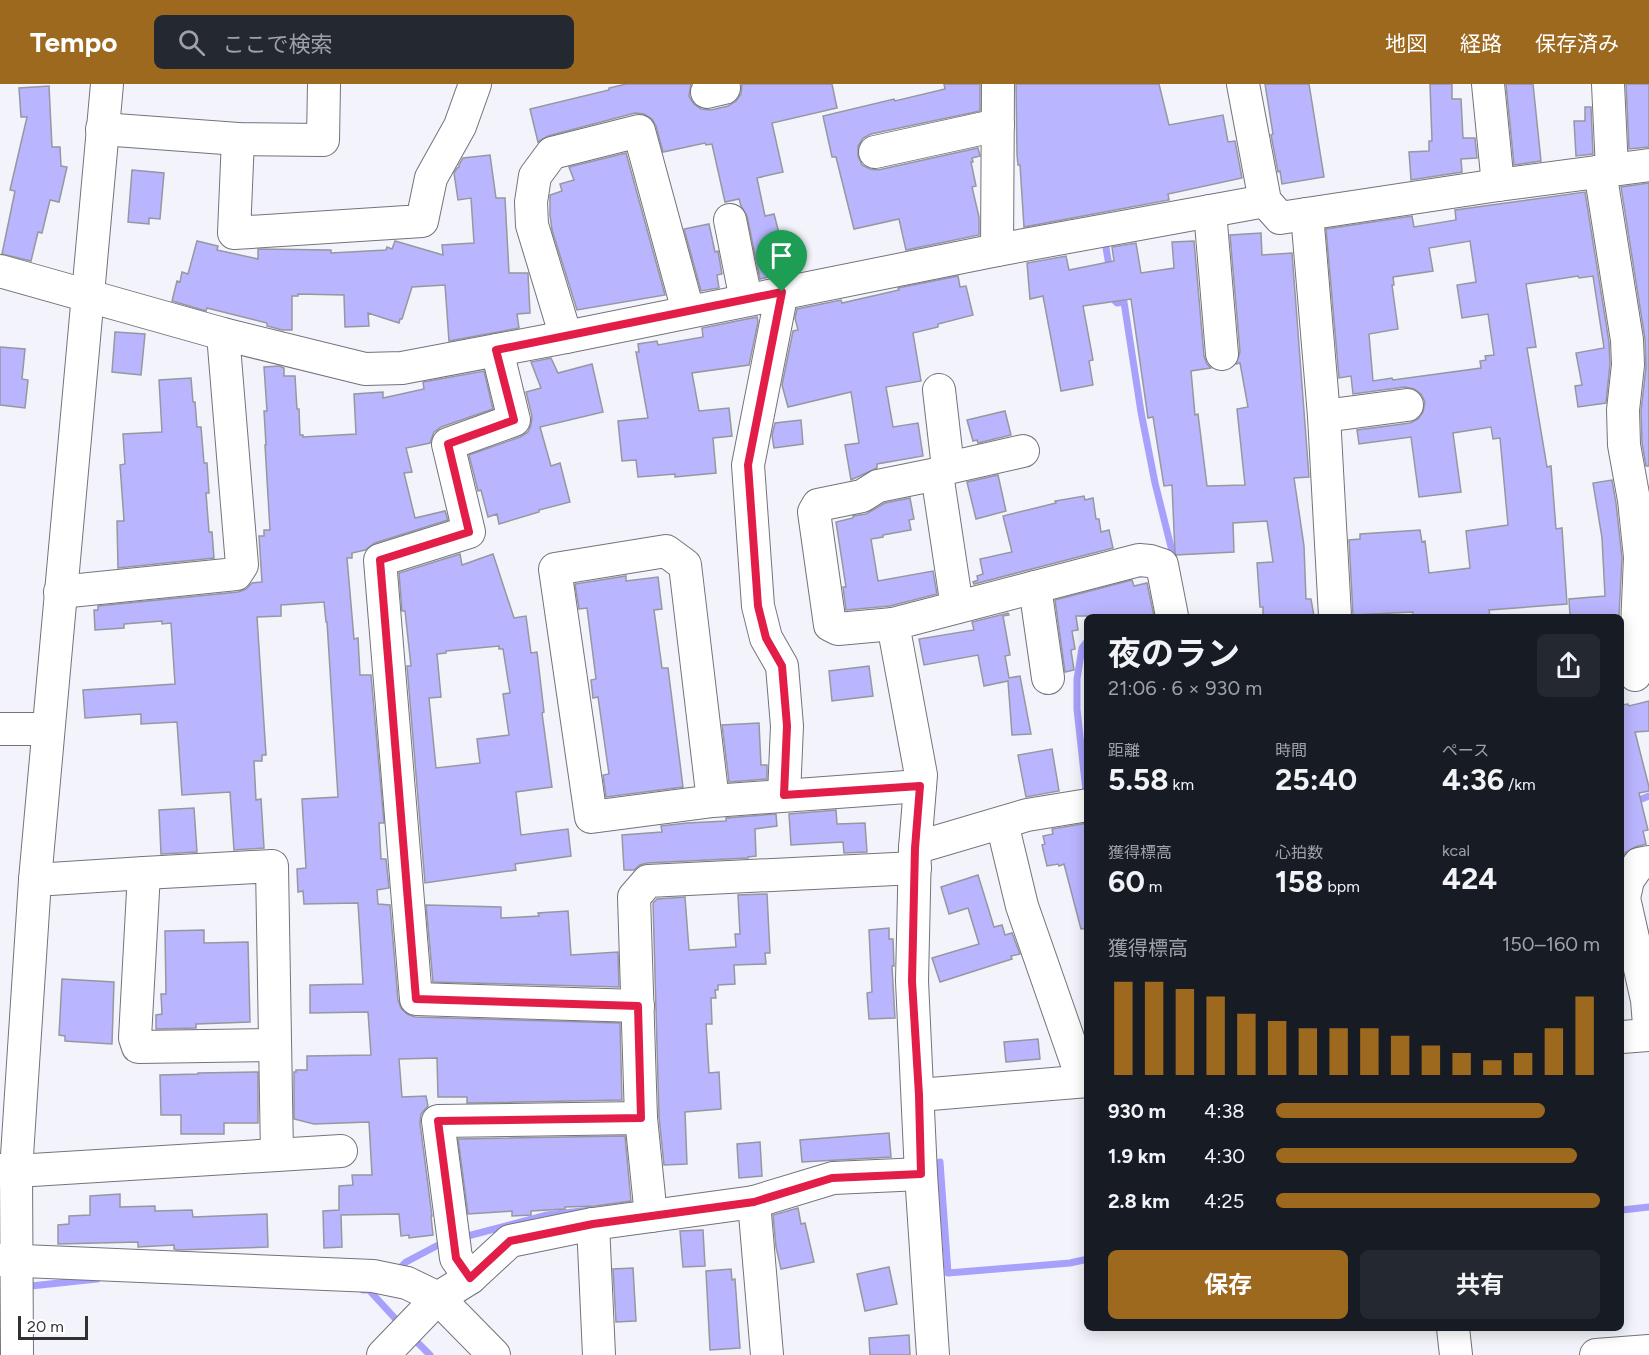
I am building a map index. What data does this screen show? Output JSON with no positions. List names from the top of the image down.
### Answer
{
  "scale_bar": "20 m",
  "page": {
    "header": "Tempo",
    "search": "ここで検索",
    "nav": ["地図", "経路", "保存済み"],
    "heading": ["夜のラン", "21:06 · 6 × 930 m"],
    "stats": [
      ["距離", "5.58 km"],
      ["時間", "25:40"],
      ["ペース", "4:36 /km"],
      ["獲得標高", "60 m"],
      ["心拍数", "158 bpm"],
      ["kcal", "424"]
    ],
    "chart": ["獲得標高", "150–160 m"],
    "list": [
      {
        "name": "930 m",
        "note": "4:38"
      },
      {
        "name": "1.9 km",
        "note": "4:30"
      },
      {
        "name": "2.8 km",
        "note": "4:25"
      }
    ],
    "buttons": ["保存", "共有"],
    "scale": "20 m"
  }
}
